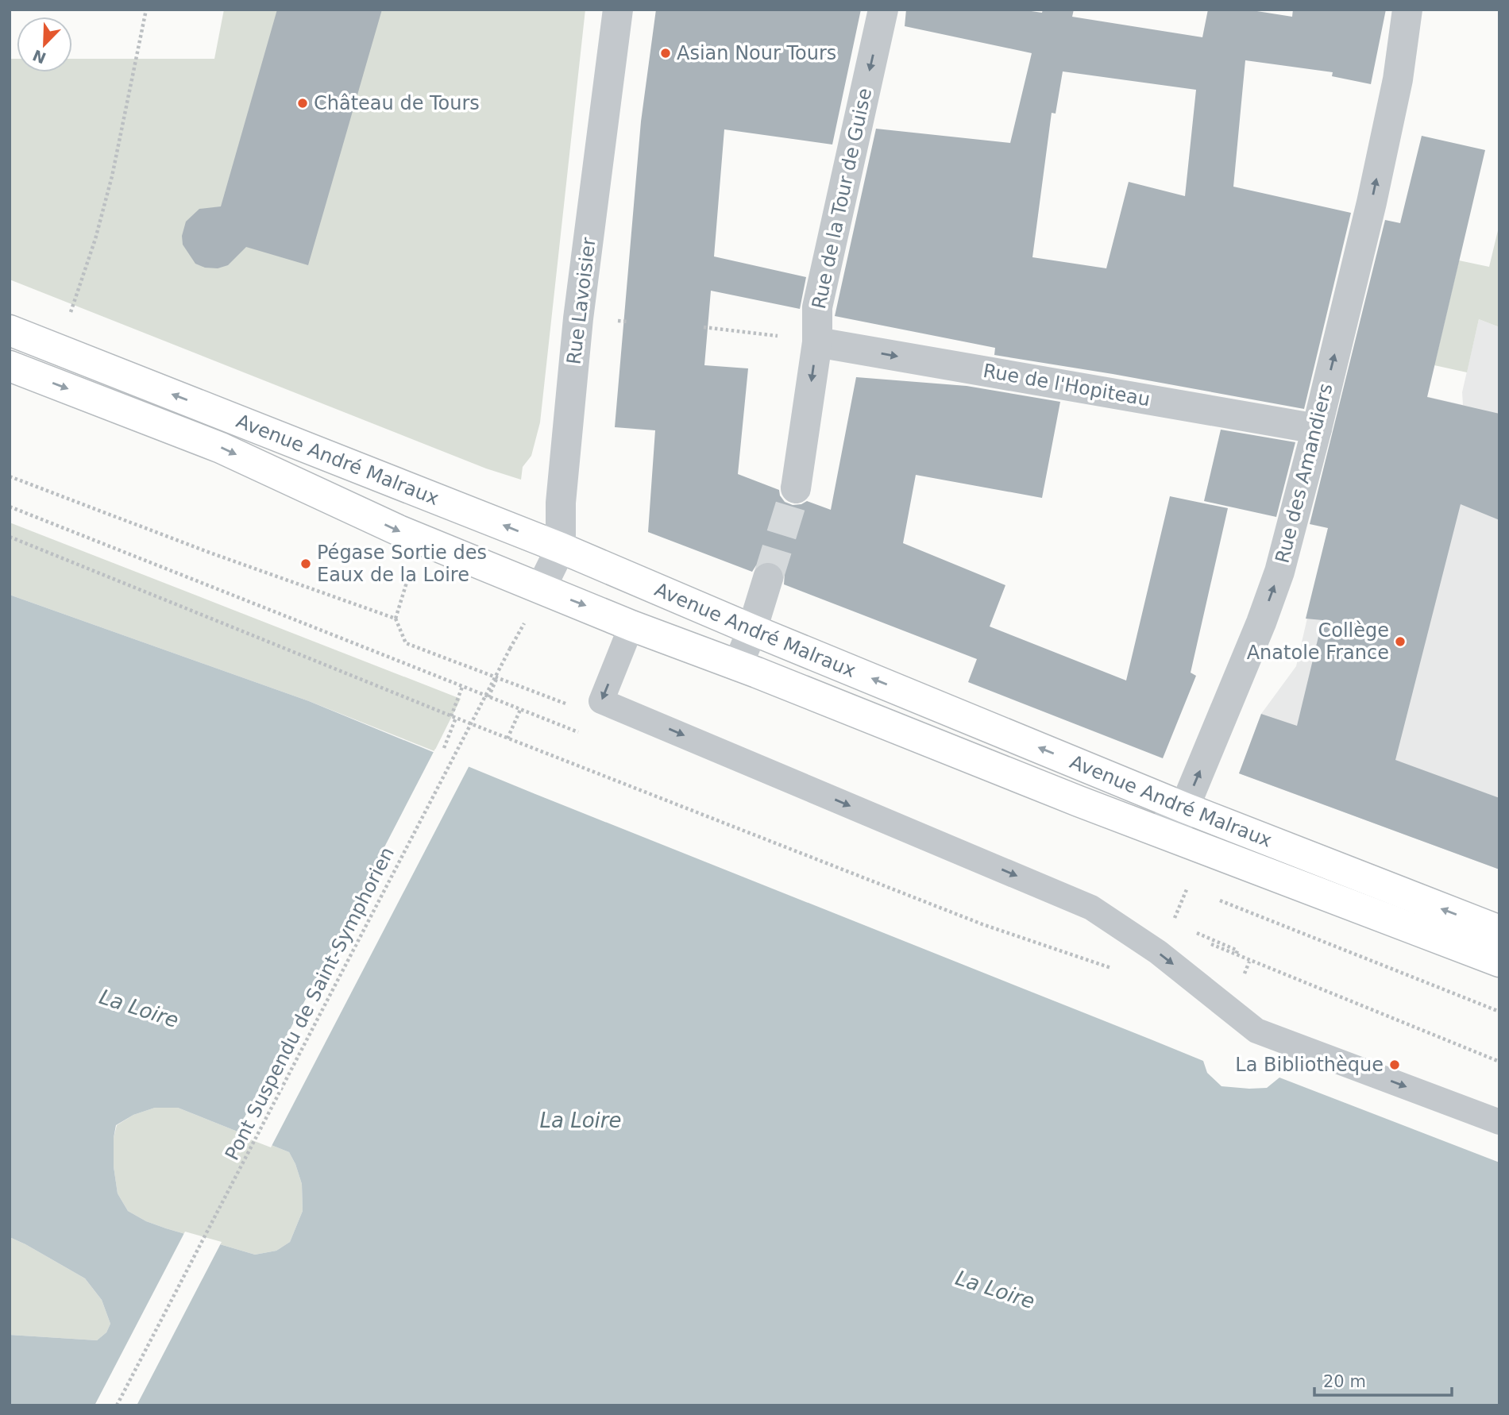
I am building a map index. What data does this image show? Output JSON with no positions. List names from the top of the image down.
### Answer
{
  "streets": {
    "main road": ["Avenue André Malraux"],
    "street": [
      "Rue de la Tour de Guise",
      "Rue Lavoisier",
      "Rue de l'Hopiteau",
      "Rue des Amandiers"
    ],
    "path": ["Pont Suspendu de Saint-Symphorien"]
  },
  "crossings": [
    ["Rue de la Tour de Guise", "Rue de l'Hopiteau"],
    ["Rue Lavoisier", "Avenue André Malraux"],
    ["Rue Lavoisier", "Pont Suspendu de Saint-Symphorien"],
    ["Rue de l'Hopiteau", "Rue des Amandiers"],
    ["Avenue André Malraux", "Rue des Amandiers"],
    ["Avenue André Malraux", "Pont Suspendu de Saint-Symphorien"]
  ],
  "one_way": ["Rue de la Tour de Guise", "Rue de l'Hopiteau", "Rue des Amandiers"],
  "water": ["La Loire"],
  "places": [
    "Asian Nour Tours",
    "Château de Tours",
    "Pégase Sortie des Eaux de la Loire",
    "Collège Anatole France",
    "La Bibliothèque"
  ],
  "scale_bar": "20 m",
  "north": "bottom left"
}
